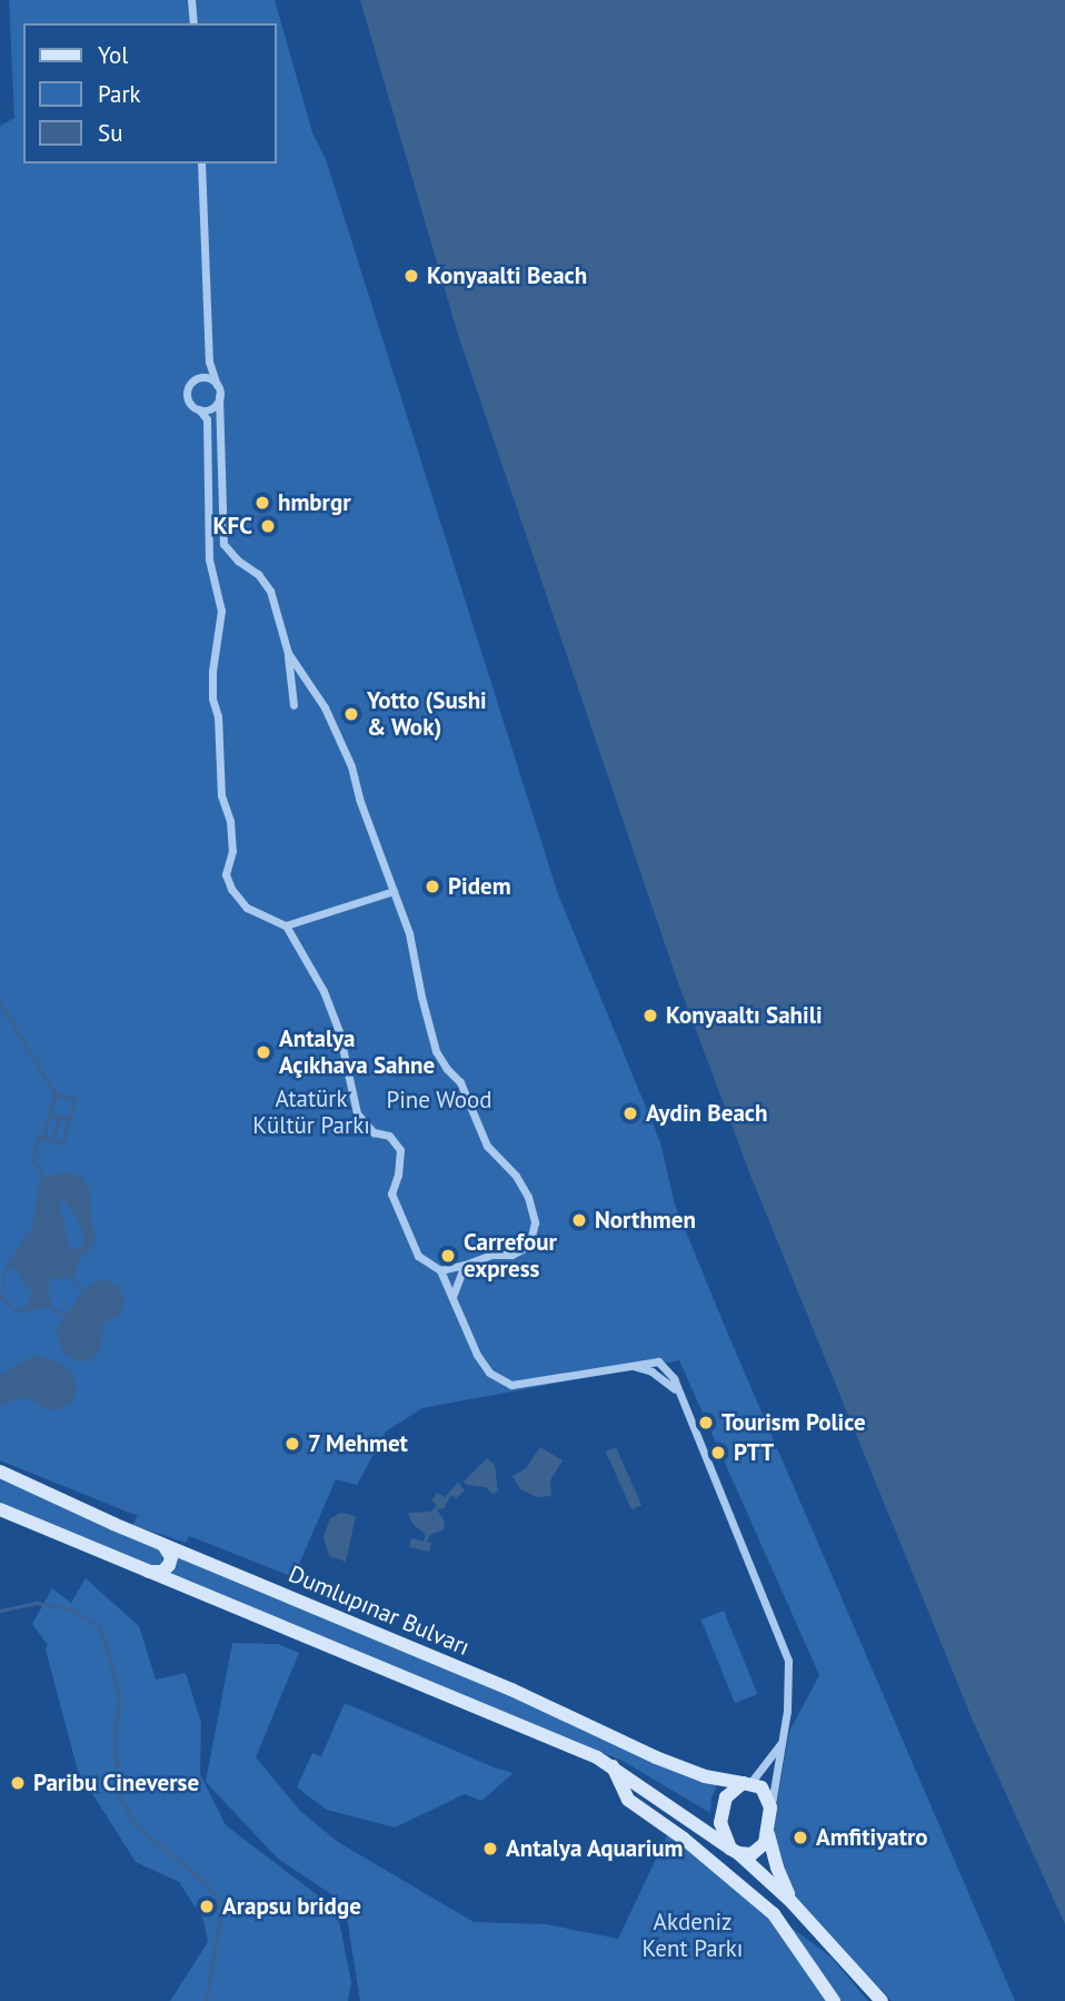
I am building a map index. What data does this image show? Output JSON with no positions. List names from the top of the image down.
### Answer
{
  "streets": {
    "main road": ["Dumlupınar Bulvarı"]
  },
  "parks": ["Atatürk Kültür Parkı", "Pine Wood", "Akdeniz Kent Parkı"],
  "places": [
    "Konyaalti Beach",
    "hmbrgr",
    "KFC",
    "Yotto (Sushi & Wok)",
    "Pidem",
    "Konyaaltı Sahili",
    "Antalya Açıkhava Sahne",
    "Aydin Beach",
    "Northmen",
    "Carrefour express",
    "Tourism Police",
    "7 Mehmet",
    "PTT",
    "Paribu Cineverse",
    "Amfitiyatro",
    "Antalya Aquarium",
    "Arapsu bridge"
  ],
  "legend": ["Yol", "Park", "Su"]
}
